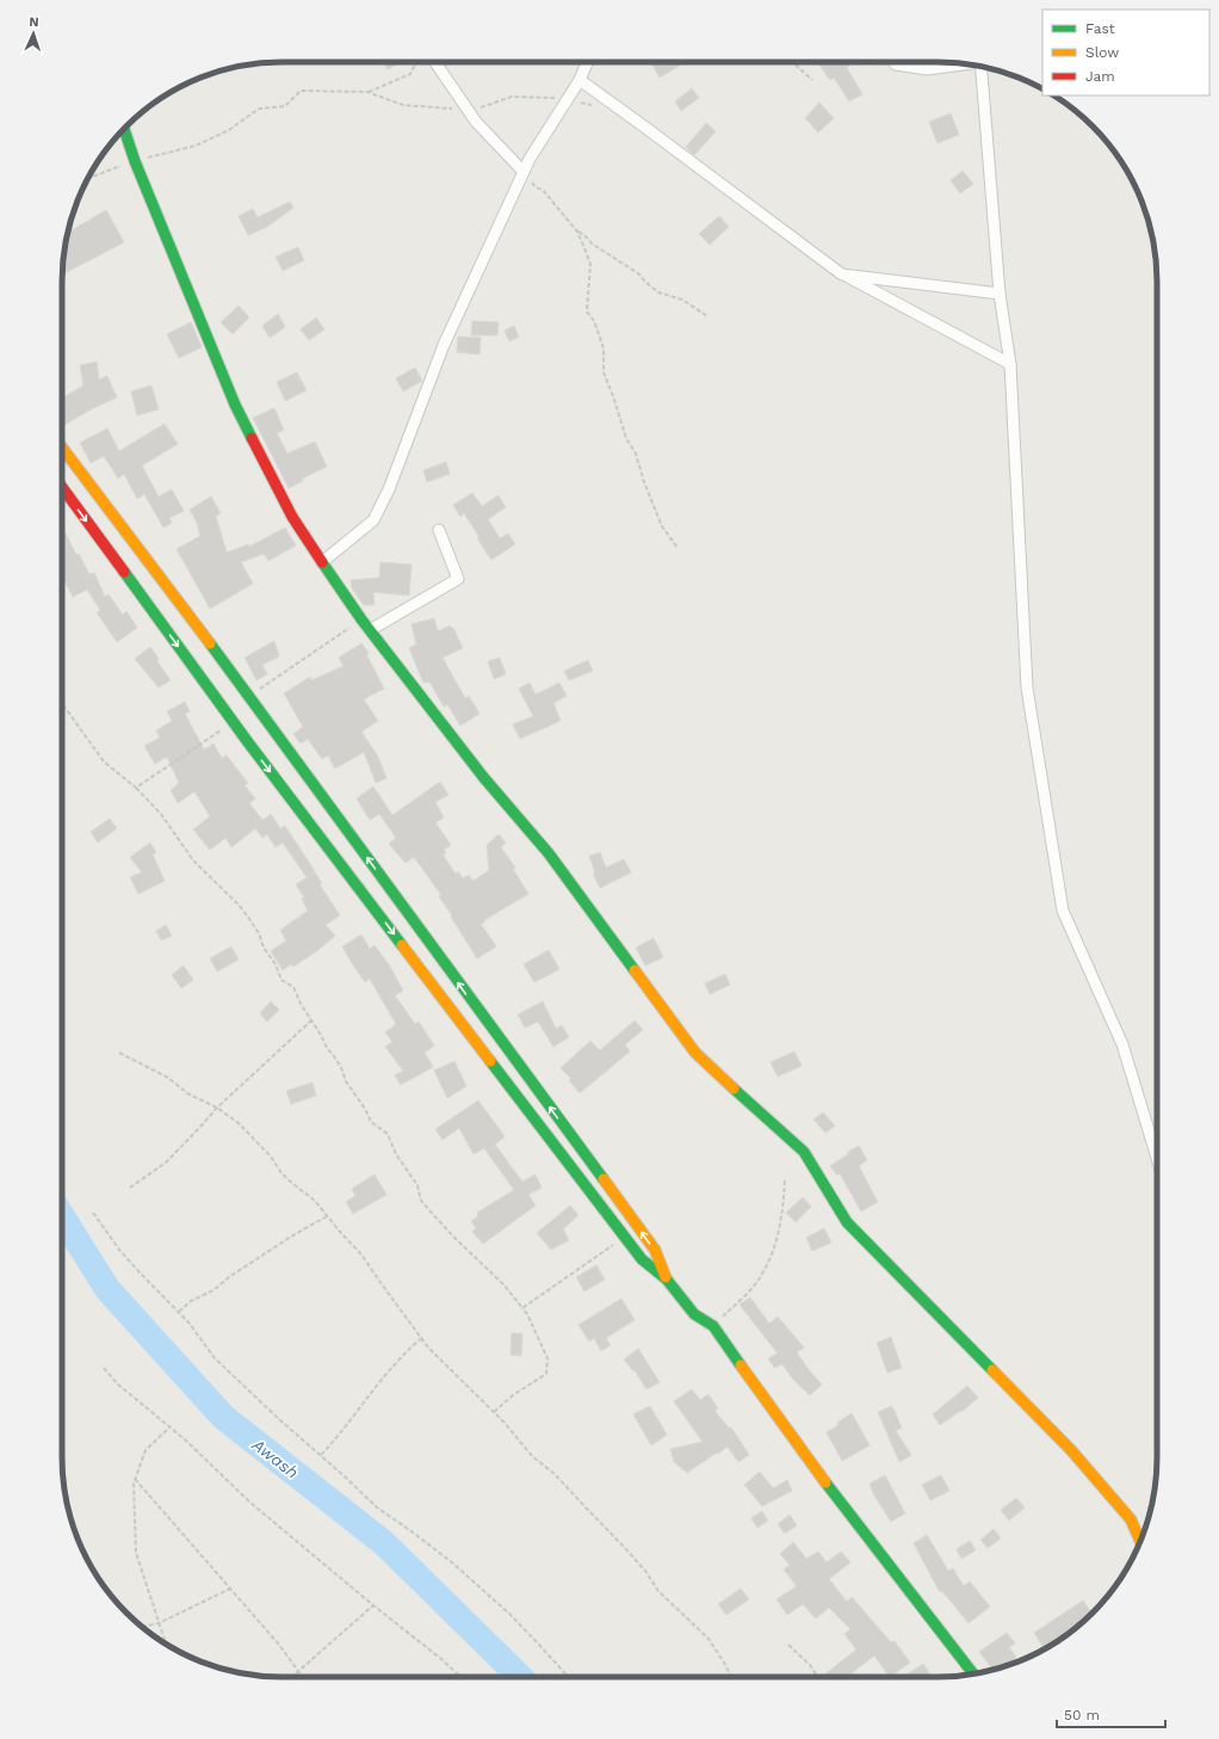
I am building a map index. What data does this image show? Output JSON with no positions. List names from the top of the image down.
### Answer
{
  "water": ["Awash"],
  "legend": ["Fast", "Slow", "Jam"],
  "scale_bar": "50 m",
  "north": "top"
}
